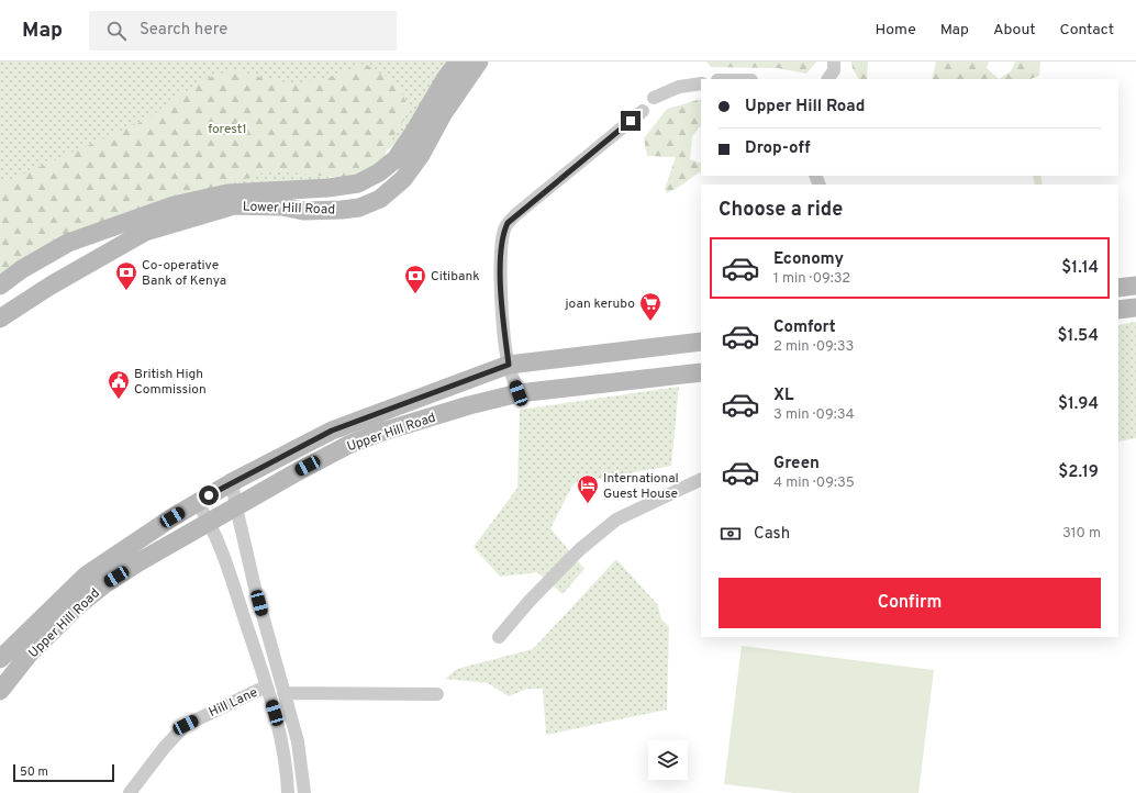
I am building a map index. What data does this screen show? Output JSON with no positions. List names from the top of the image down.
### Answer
{
  "streets": {
    "street": ["Lower Hill Road", "Upper Hill Road", "Hill Lane"]
  },
  "parks": ["forest1"],
  "places": {
    "bank": ["Co-operative Bank of Kenya", "Citibank"],
    "supermarket": ["joan kerubo"],
    "public building": ["British High Commission"],
    "hotel": ["International Guest House"]
  },
  "scale_bar": "50 m",
  "page": {
    "header": "Map",
    "search": "Search here",
    "nav": [
      "Home",
      "Map",
      "About",
      "Contact"
    ],
    "banner": ["Upper Hill Road", "Drop-off"],
    "heading": "Choose a ride",
    "list": [
      {
        "name": "Economy",
        "note": "1 min · 09:32",
        "value": "$1.14"
      },
      {
        "name": "Comfort",
        "note": "2 min · 09:33",
        "value": "$1.54"
      },
      {
        "name": "XL",
        "note": "3 min · 09:34",
        "value": "$1.94"
      },
      {
        "name": "Green",
        "note": "4 min · 09:35",
        "value": "$2.19"
      }
    ],
    "pay": ["Cash", "310 m"],
    "buttons": "Confirm",
    "scale": "50 m"
  }
}
